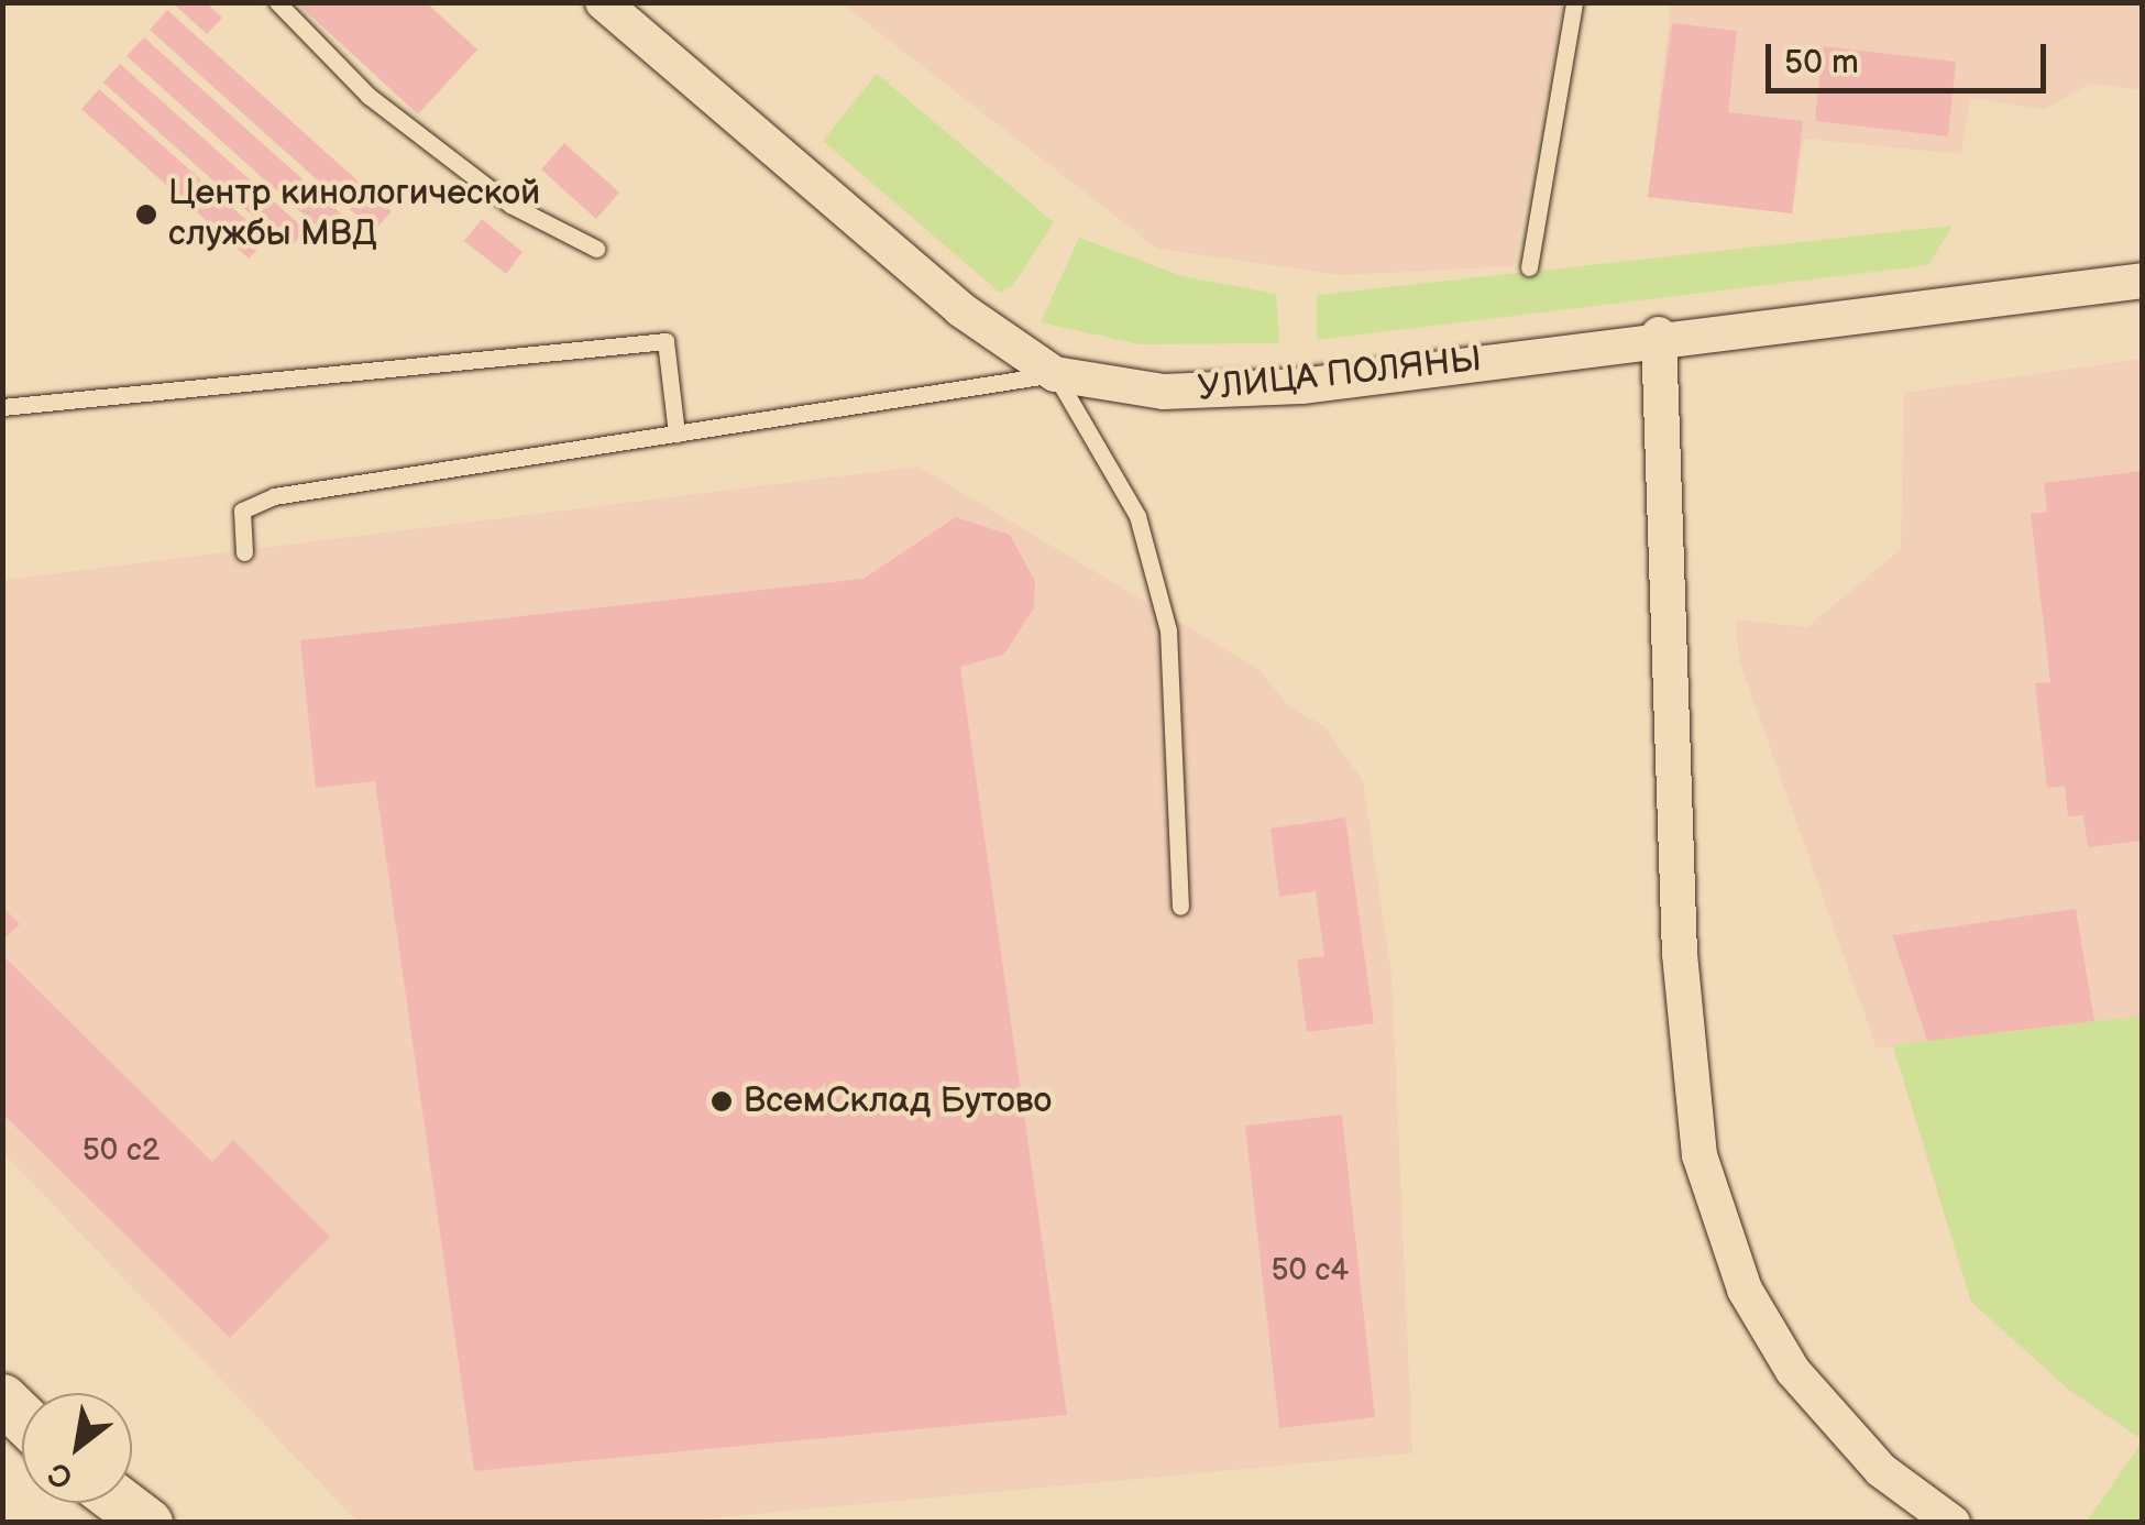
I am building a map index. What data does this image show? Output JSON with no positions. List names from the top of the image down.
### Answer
{
  "streets": {
    "street": ["УЛИЦА ПОЛЯНЫ"]
  },
  "places": ["Центр кинологической службы МВД", "ВсемСклад Бутово"],
  "house_numbers": ["50 с2", "50 с4"],
  "scale_bar": "50 m",
  "north": "bottom left"
}
